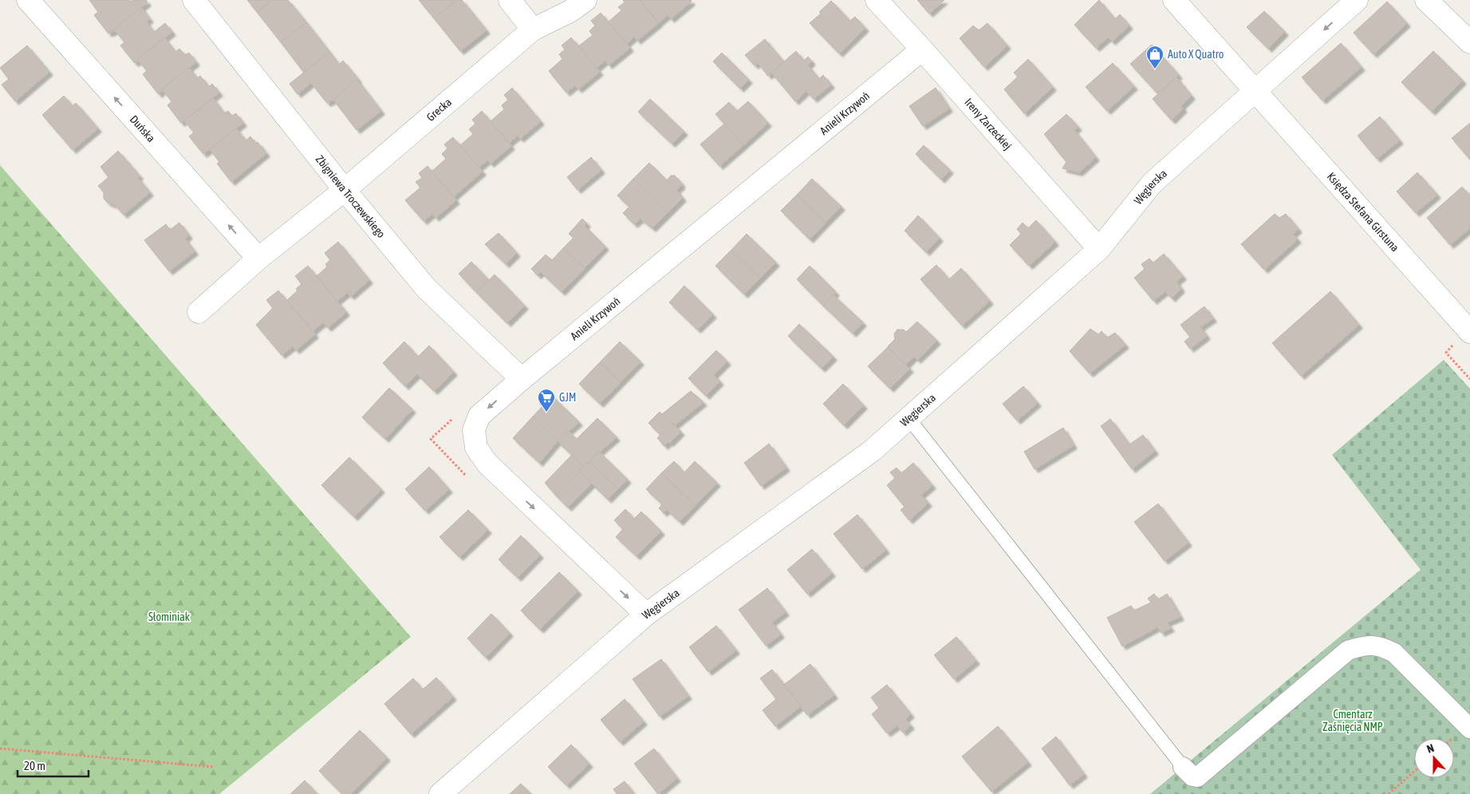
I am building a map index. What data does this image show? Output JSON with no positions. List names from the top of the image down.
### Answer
{
  "streets": {
    "street": [
      "Grecka",
      "Anieli Krzywoń",
      "Ireny Zarzeckiej",
      "Duńska",
      "Węgierska",
      "Zbigniewa Troczewskiego",
      "Księdza Stefana Girstuna"
    ]
  },
  "crossings": [
    ["Grecka", "Zbigniewa Troczewskiego"],
    ["Anieli Krzywoń", "Ireny Zarzeckiej"],
    ["Anieli Krzywoń", "Węgierska"],
    ["Anieli Krzywoń", "Zbigniewa Troczewskiego"],
    ["Ireny Zarzeckiej", "Węgierska"],
    ["Węgierska", "Księdza Stefana Girstuna"]
  ],
  "one_way": ["Duńska"],
  "parks": ["Słominiak", "Cmentarz Zaśnięcia NMP"],
  "places": {
    "shop": ["Auto X Quatro"],
    "supermarket": ["GJM"]
  },
  "scale_bar": "20 m",
  "north": "top"
}
